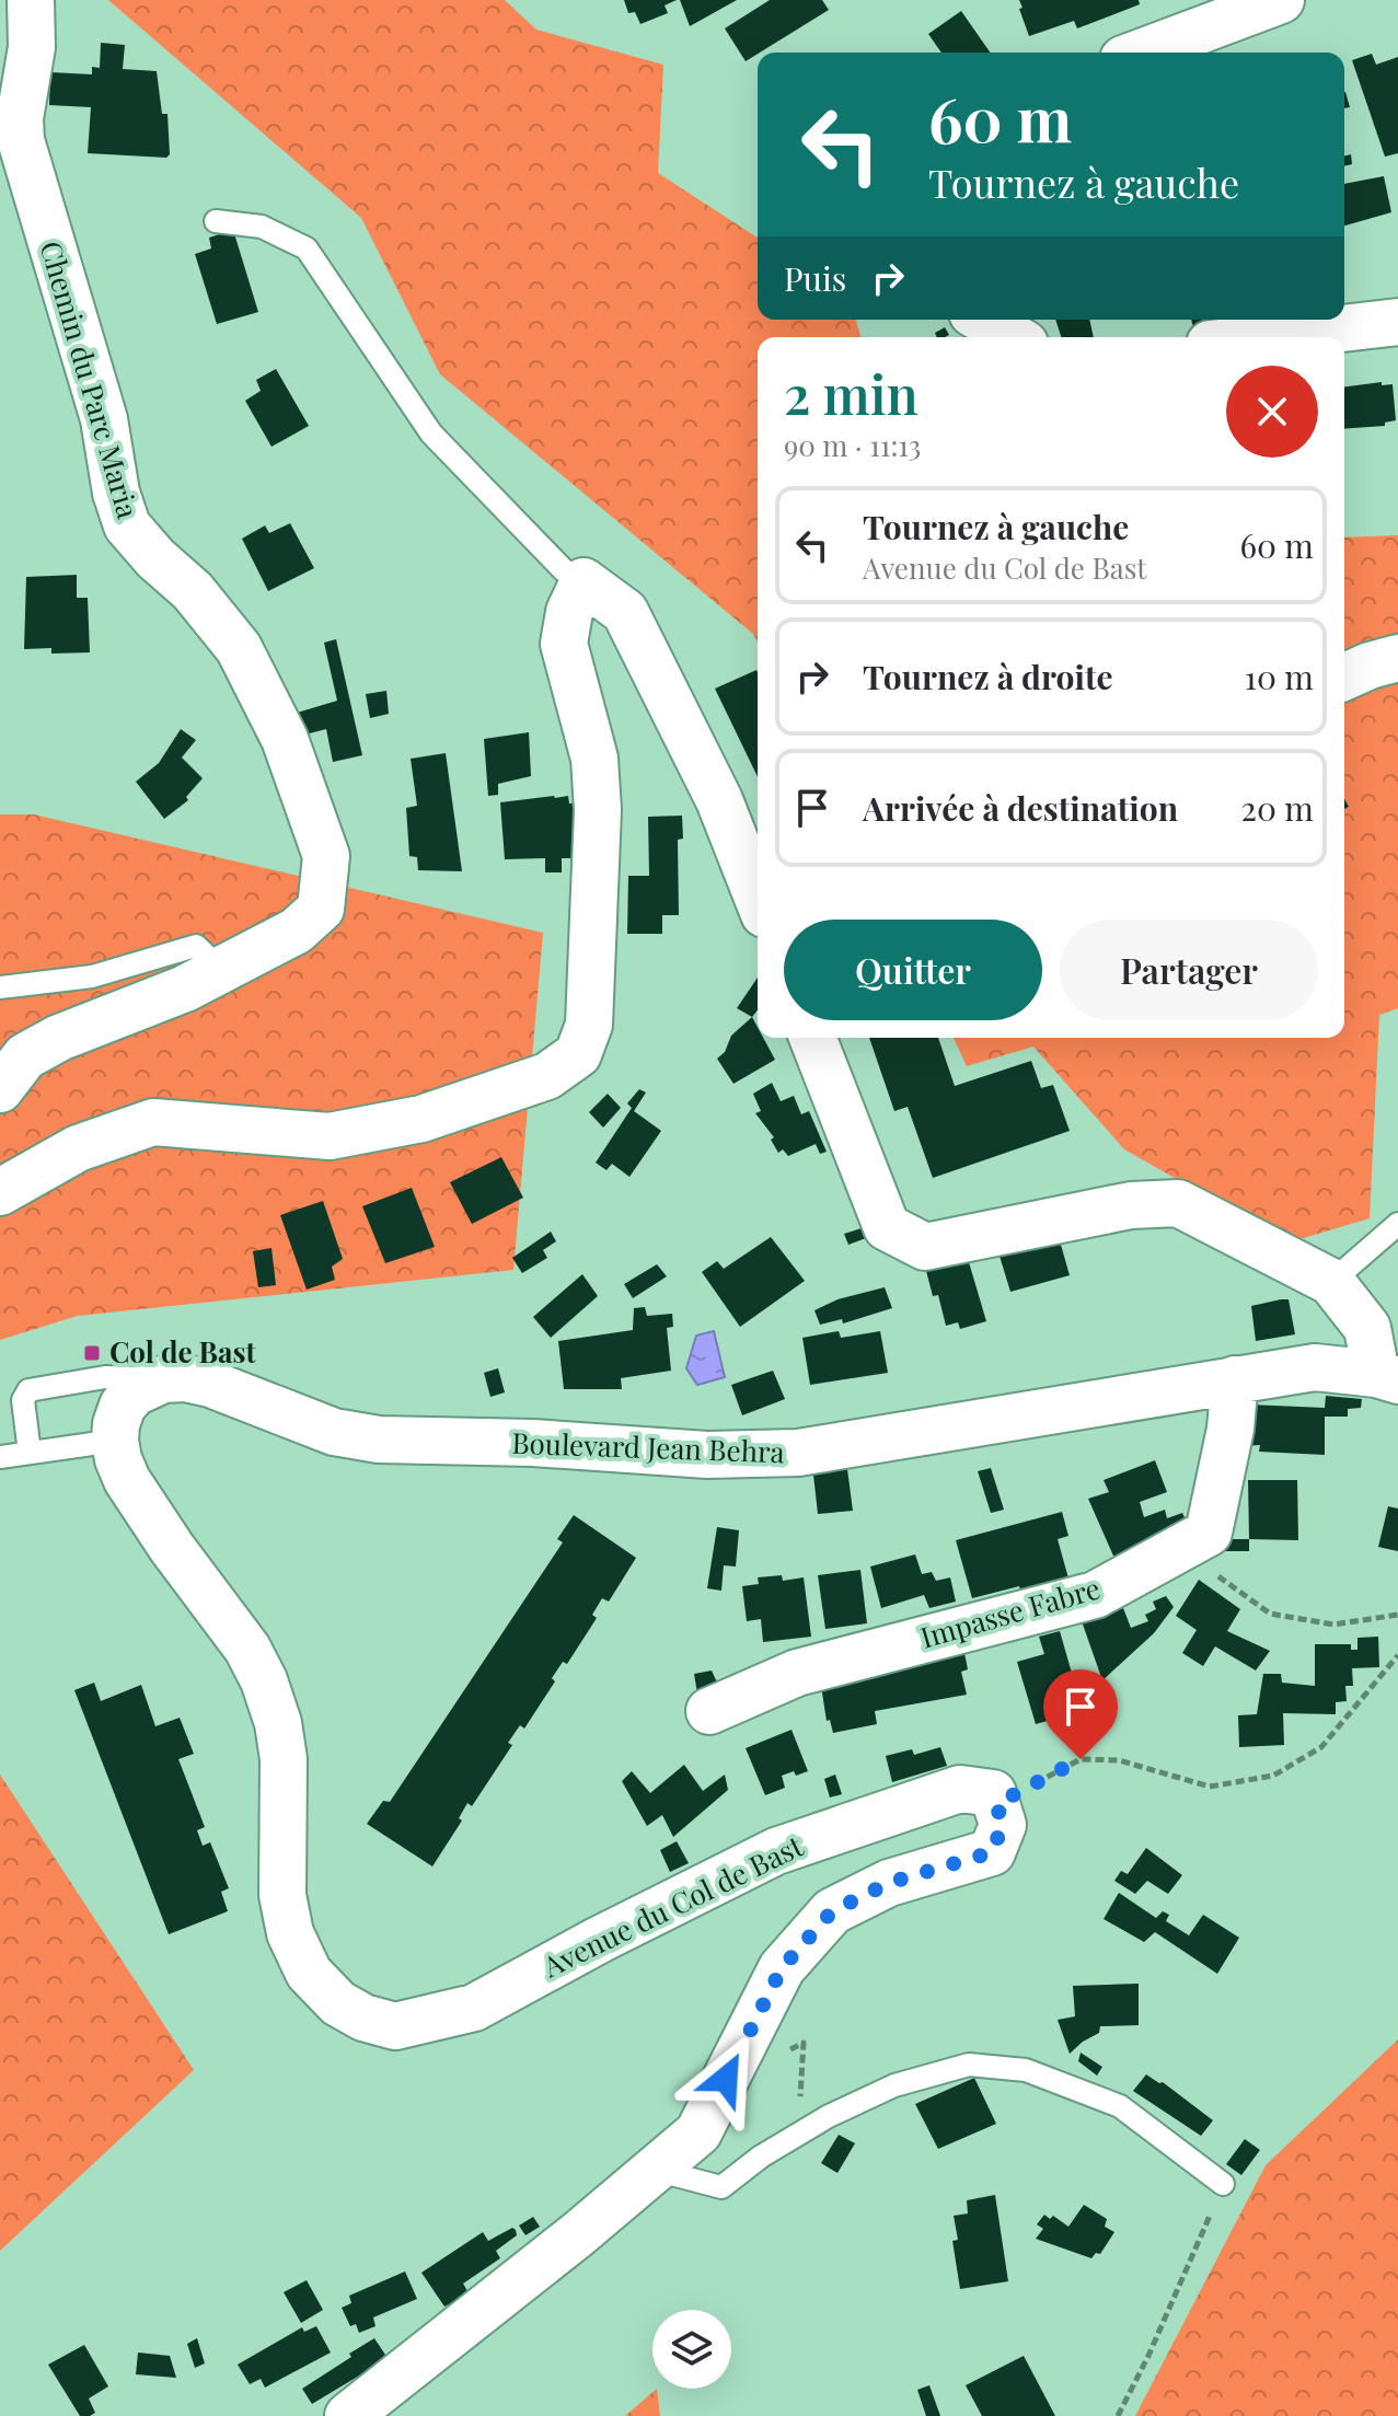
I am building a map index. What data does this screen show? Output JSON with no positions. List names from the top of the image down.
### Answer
{
  "streets": {
    "street": [
      "Chemin du Parc Maria",
      "Boulevard Jean Behra",
      "Impasse Fabre",
      "Avenue du Col de Bast"
    ]
  },
  "places": {
    "transit": ["Col de Bast"]
  },
  "page": {
    "turn": ["60 m", "Tournez à gauche"],
    "then": "Puis",
    "heading": ["2 min", "90 m · 11:13"],
    "list": [
      {
        "name": "Tournez à gauche",
        "note": "Avenue du Col de Bast",
        "value": "60 m"
      },
      {
        "name": "Tournez à droite",
        "value": "10 m"
      },
      {
        "name": "Arrivée à destination",
        "value": "20 m"
      }
    ],
    "buttons": ["Quitter", "Partager"]
  }
}
